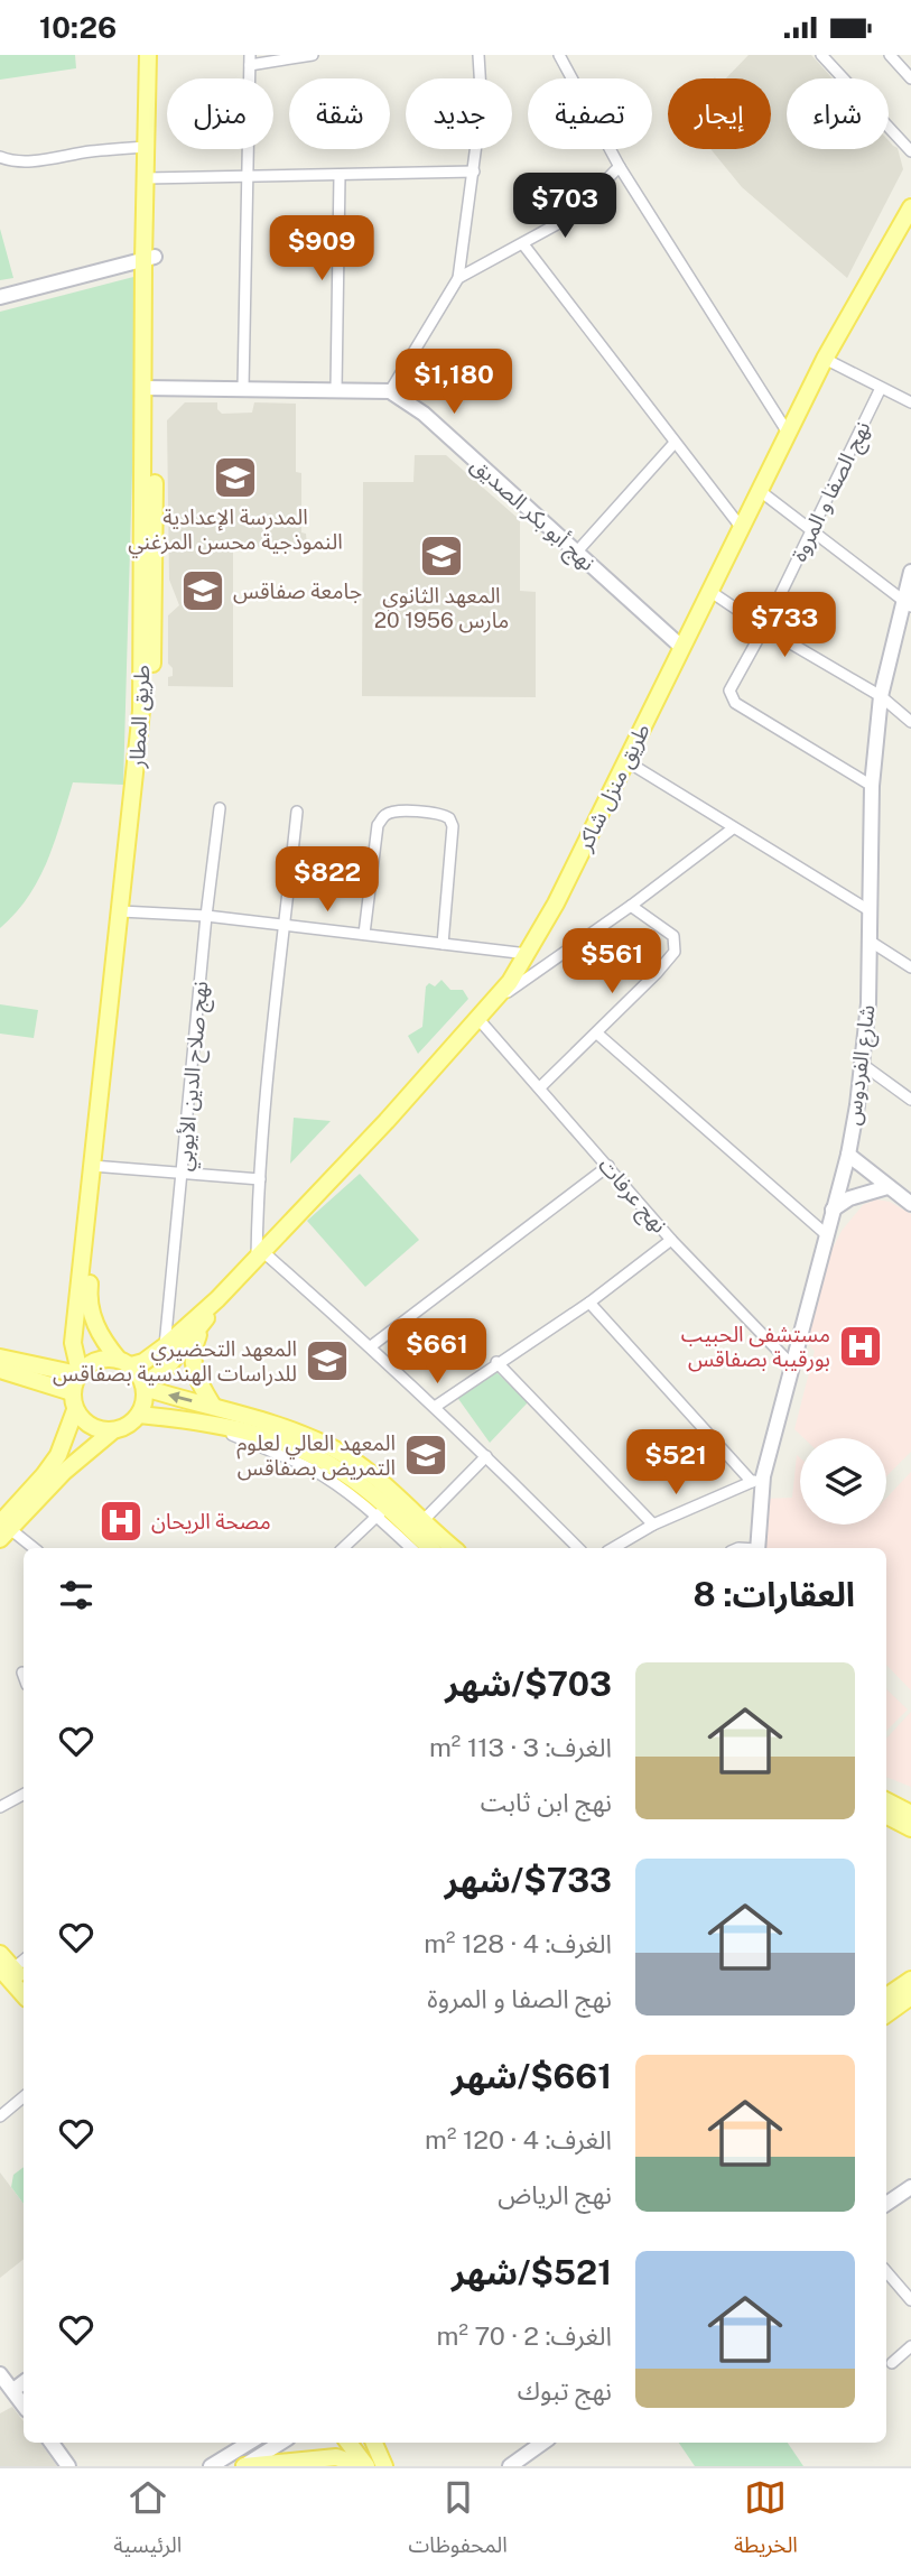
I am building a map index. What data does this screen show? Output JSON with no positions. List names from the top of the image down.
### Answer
{
  "streets": {
    "main road": ["طريق المطار", "طريق منزل شاكر"],
    "street": [
      "نهج الصفا و المروة",
      "نهج أبو بكر الصديق",
      "شارع الفردوس",
      "نهج صلاح الدين الأيوبي",
      "نهج عرفات"
    ]
  },
  "crossings": [
    ["نهج الصفا و المروة", "شارع الفردوس"],
    ["نهج أبو بكر الصديق", "طريق منزل شاكر"],
    ["طريق المطار", "طريق منزل شاكر"],
    ["طريق منزل شاكر", "نهج صلاح الدين الأيوبي"],
    ["طريق منزل شاكر", "نهج عرفات"],
    ["شارع الفردوس", "نهج عرفات"]
  ],
  "places": {
    "school or university": [
      "المدرسة الإعدادية النموذجية محسن المزغني",
      "المعهد الثانوي 20 مارس 1956",
      "جامعة صفاقس",
      "المعهد التحضيري للدراسات الهندسية بصفاقس",
      "المعهد العالي لعلوم التمريض بصفاقس"
    ],
    "hospital": ["مستشفى الحبيب بورقيبة بصفاقس", "مصحة الريحان"]
  },
  "page": {
    "status": "10:26",
    "chip": [
      "شراء",
      "إيجار",
      "تصفية",
      "جديد",
      "شقة",
      "منزل"
    ],
    "price": [
      "$703",
      "$909",
      "$1,180",
      "$733",
      "$822",
      "$561",
      "$661",
      "$521"
    ],
    "heading": "العقارات: 8",
    "list": [
      {
        "name": "$703/شهر",
        "note": "الغرف: 3 · 113 m² · نهج ابن ثابت"
      },
      {
        "name": "$733/شهر",
        "note": "الغرف: 4 · 128 m² · نهج الصفا و المروة"
      },
      {
        "name": "$661/شهر",
        "note": "الغرف: 4 · 120 m² · نهج الرياض"
      },
      {
        "name": "$521/شهر",
        "note": "الغرف: 2 · 70 m² · نهج تبوك"
      }
    ],
    "tabs": ["الخريطة", "المحفوظات", "الرئيسية"]
  }
}
